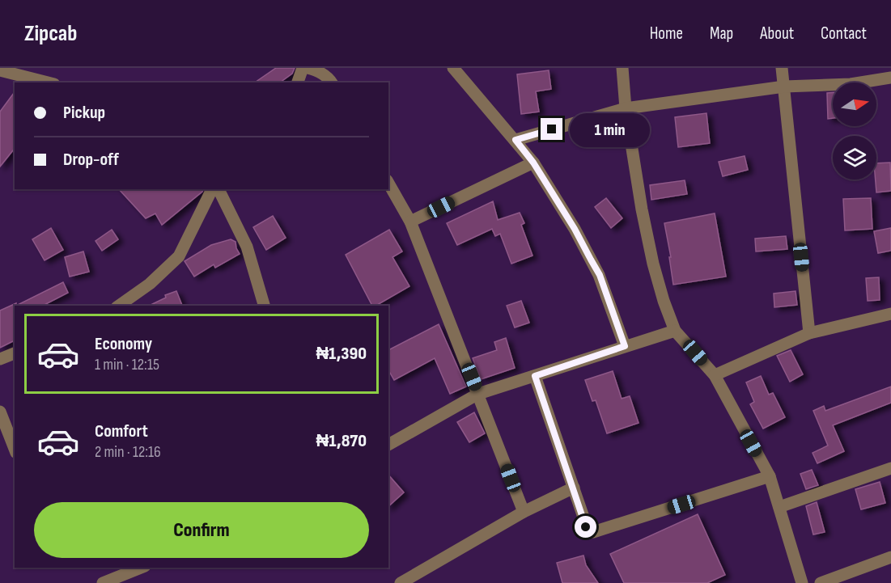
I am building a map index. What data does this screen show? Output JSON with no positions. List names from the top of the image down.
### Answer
{
  "north": "right",
  "page": {
    "header": "Zipcab",
    "nav": [
      "Home",
      "Map",
      "About",
      "Contact"
    ],
    "banner": ["Pickup", "Drop-off"],
    "bubble": "1 min",
    "list": [
      {
        "name": "Economy",
        "note": "1 min · 12:15",
        "value": "₦1,390"
      },
      {
        "name": "Comfort",
        "note": "2 min · 12:16",
        "value": "₦1,870"
      }
    ],
    "buttons": "Confirm"
  }
}
